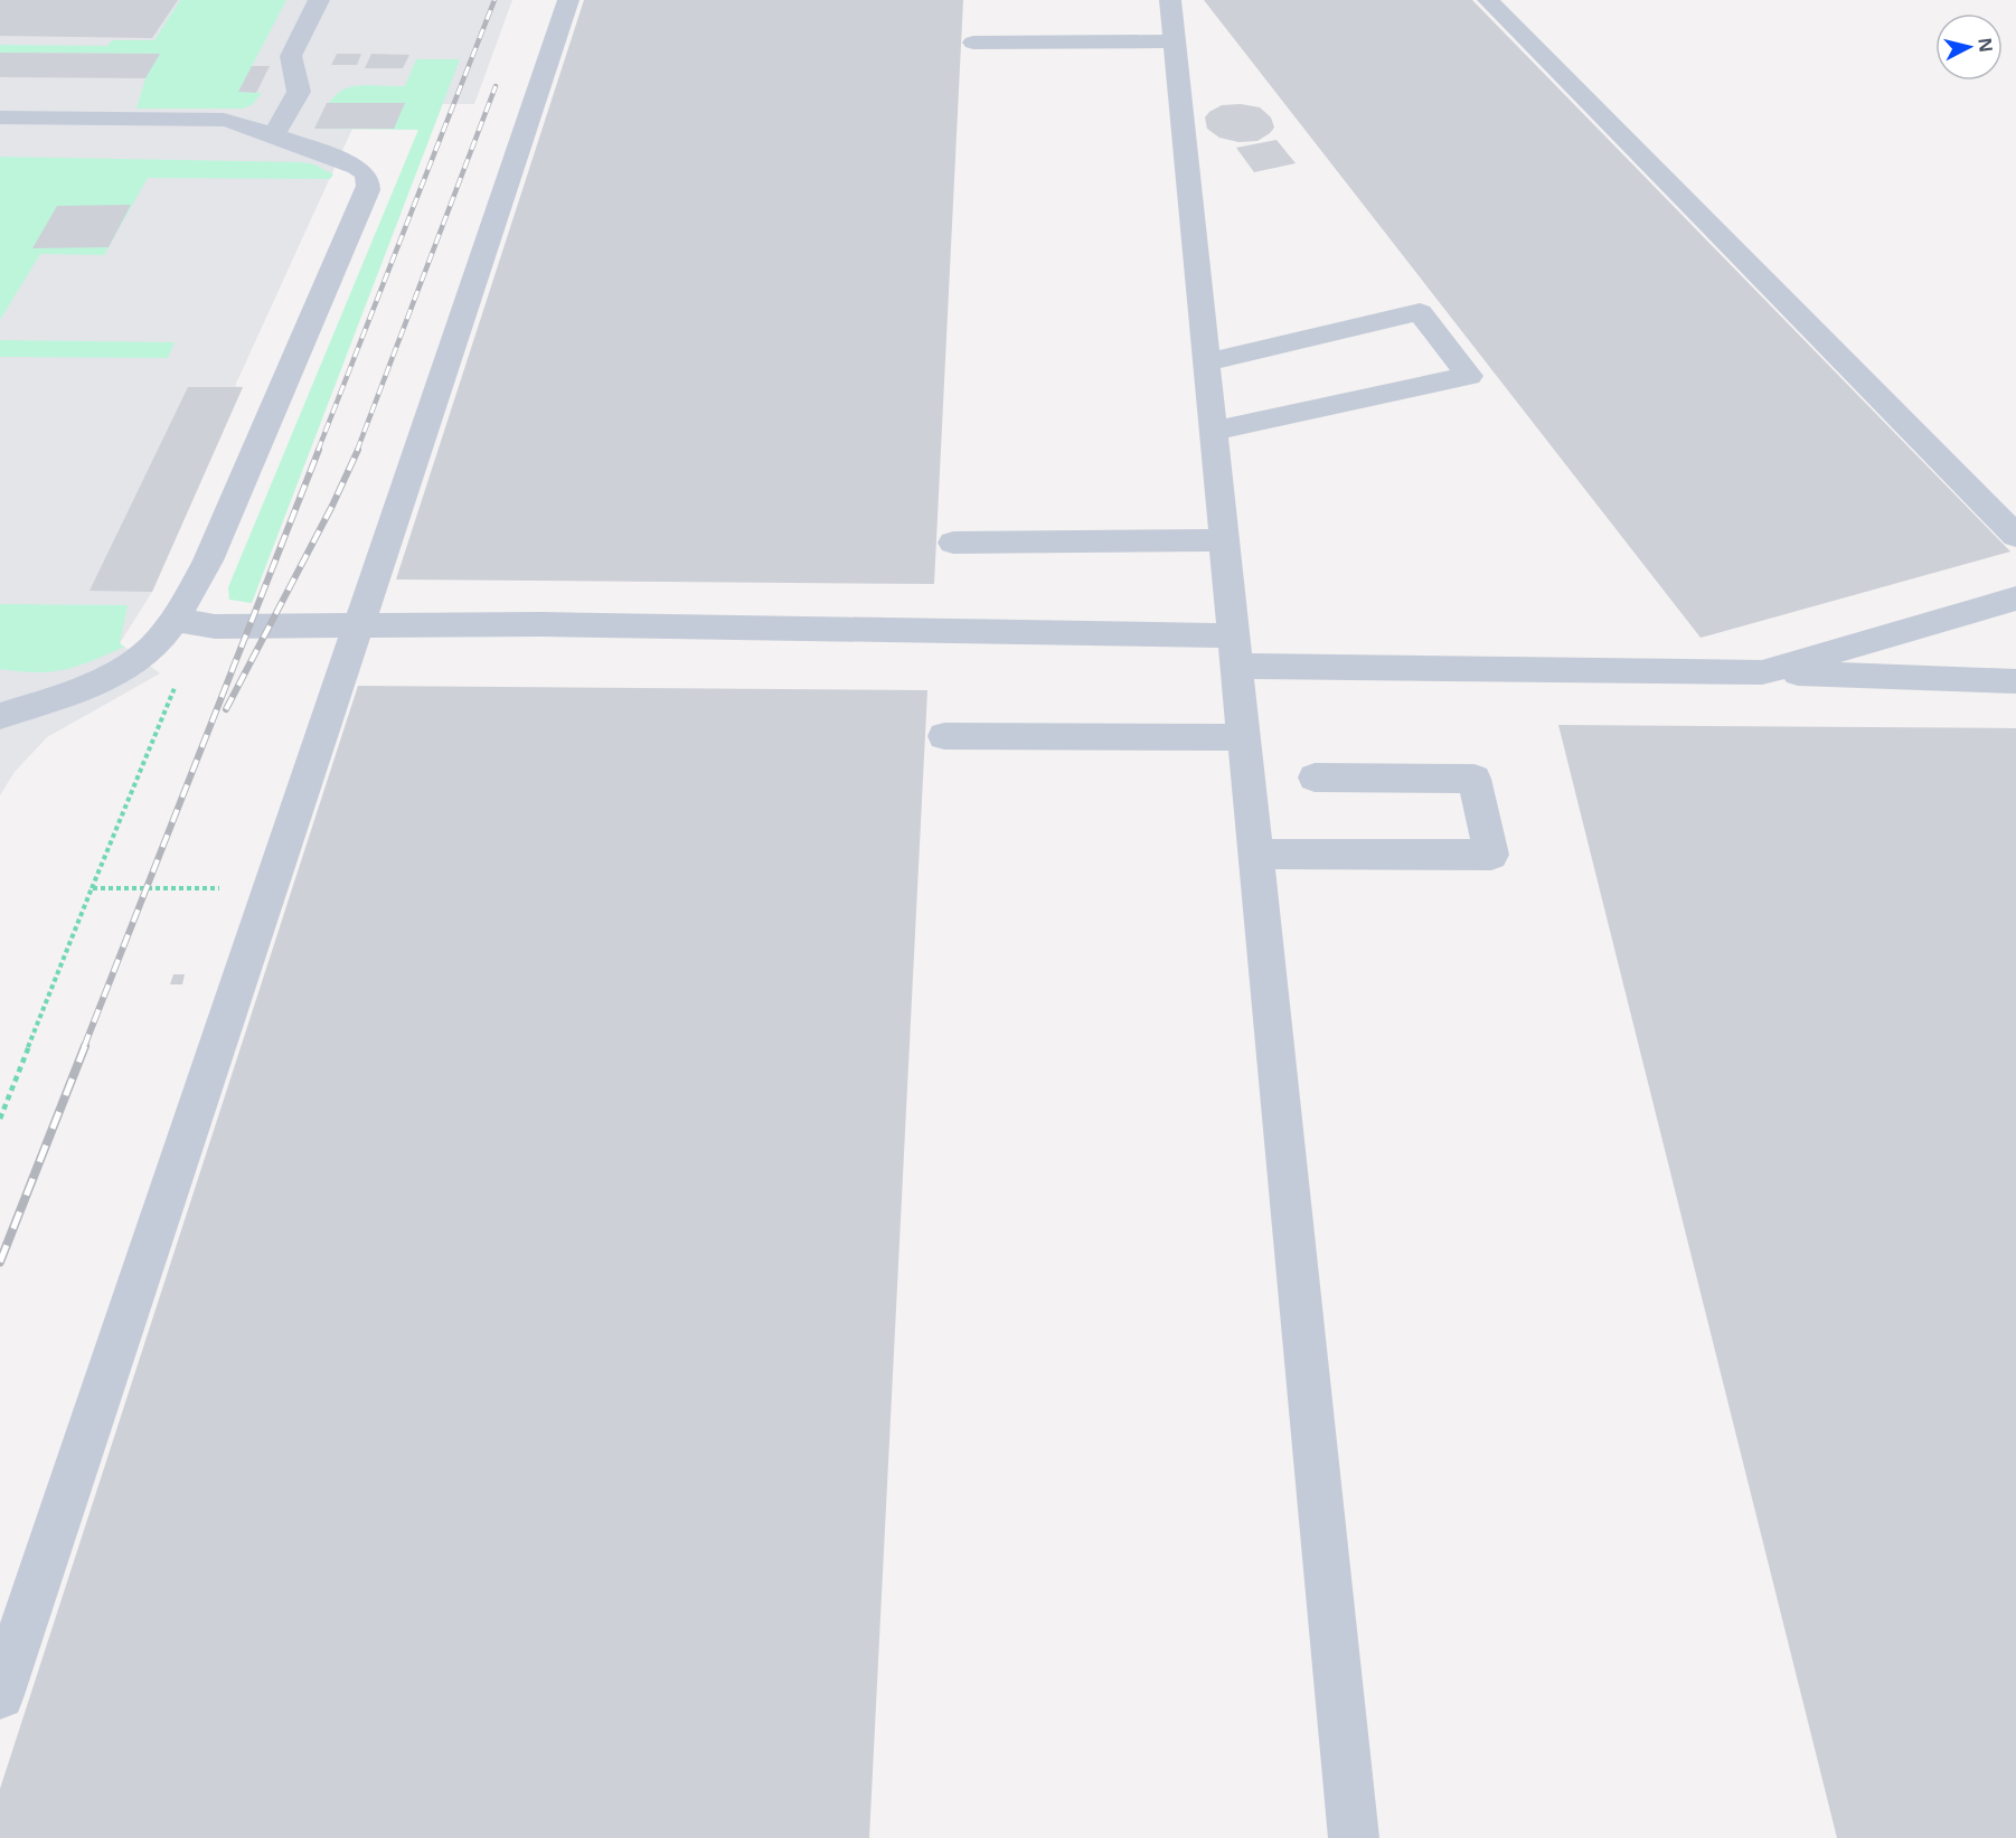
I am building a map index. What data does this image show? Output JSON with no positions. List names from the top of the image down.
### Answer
{
  "north": "right"
}
